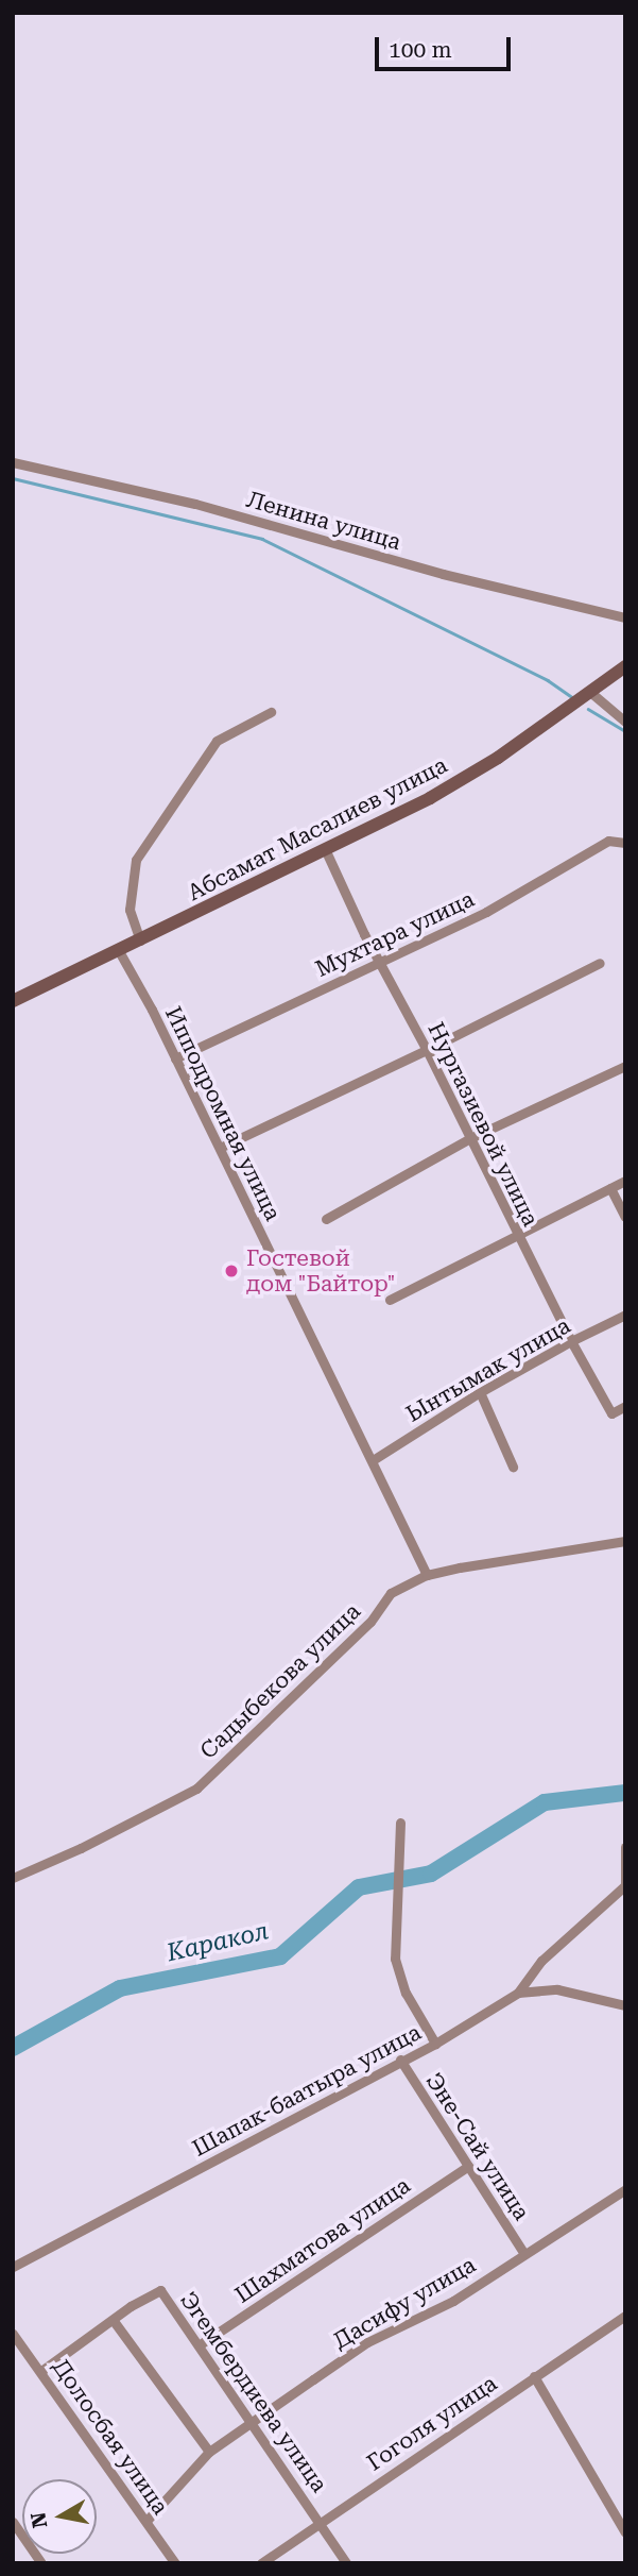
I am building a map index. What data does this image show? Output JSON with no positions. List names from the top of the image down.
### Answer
{
  "streets": {
    "street": [
      "Ленина улица",
      "Абсамат Масалиев улица",
      "Мухтара улица",
      "Ипподромная улица",
      "Нургазиевой улица",
      "Ынтымак улица",
      "Садыбекова улица",
      "Шапак-баатыра улица",
      "Эне-Сай улица",
      "Шахматова улица",
      "Дасифу улица",
      "Эгембердиева улица",
      "Гоголя улица",
      "Долосбая улица"
    ]
  },
  "crossings": [
    ["Абсамат Масалиев улица", "Ипподромная улица"],
    ["Абсамат Масалиев улица", "Нургазиевой улица"],
    ["Мухтара улица", "Ипподромная улица"],
    ["Мухтара улица", "Нургазиевой улица"],
    ["Ипподромная улица", "Ынтымак улица"],
    ["Ипподромная улица", "Садыбекова улица"],
    ["Нургазиевой улица", "Ынтымак улица"],
    ["Шапак-баатыра улица", "Эне-Сай улица"],
    ["Эне-Сай улица", "Шахматова улица"],
    ["Эне-Сай улица", "Дасифу улица"],
    ["Шахматова улица", "Эгембердиева улица"],
    ["Дасифу улица", "Эгембердиева улица"],
    ["Дасифу улица", "Долосбая улица"],
    ["Эгембердиева улица", "Гоголя улица"],
    ["Эгембердиева улица", "Долосбая улица"]
  ],
  "water": ["Каракол"],
  "places": ["Гостевой дом \"Байтор\""],
  "scale_bar": "100 m",
  "north": "left"
}
